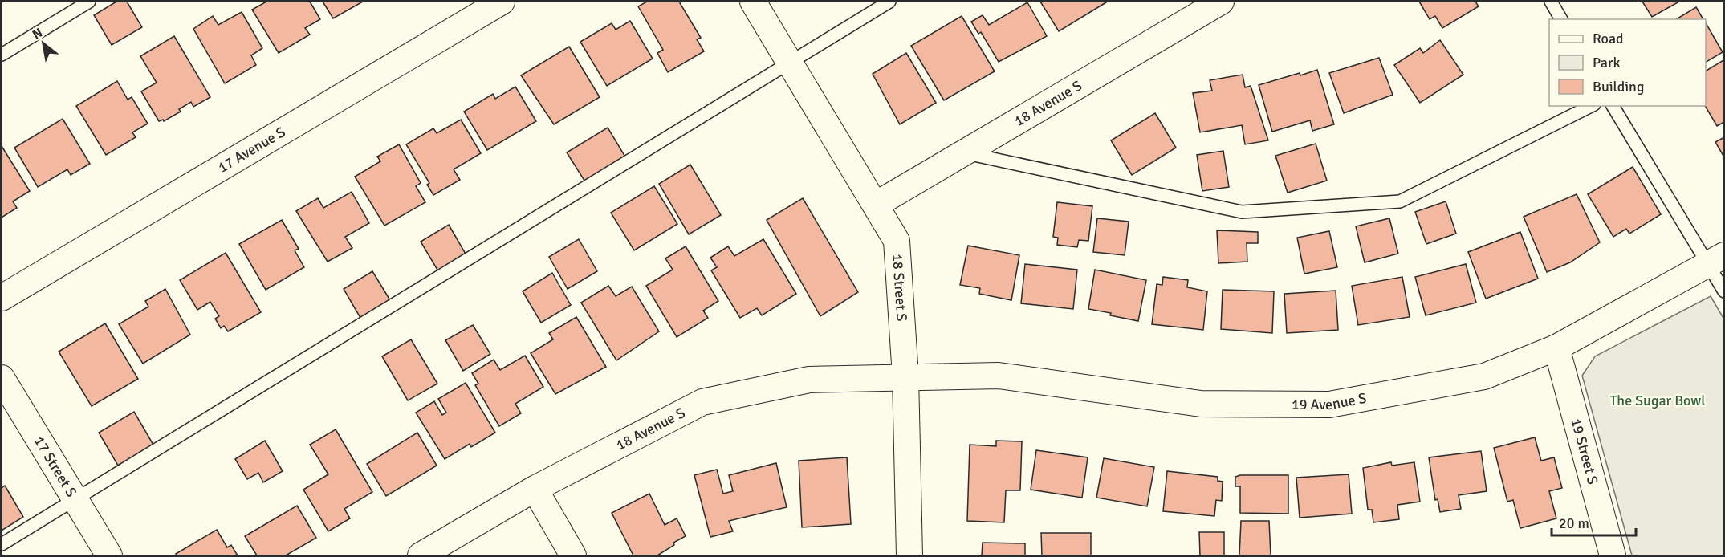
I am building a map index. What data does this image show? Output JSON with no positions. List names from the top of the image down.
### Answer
{
  "streets": {
    "street": [
      "18 Avenue S",
      "17 Avenue S",
      "18 Street S",
      "19 Avenue S",
      "19 Street S",
      "17 Street S"
    ]
  },
  "crossings": [
    ["18 Avenue S", "18 Street S"],
    ["18 Avenue S", "19 Avenue S"],
    ["18 Street S", "19 Avenue S"],
    ["19 Avenue S", "19 Street S"]
  ],
  "parks": ["The Sugar Bowl"],
  "legend": ["Road", "Park", "Building"],
  "scale_bar": "20 m",
  "north": "top left"
}
